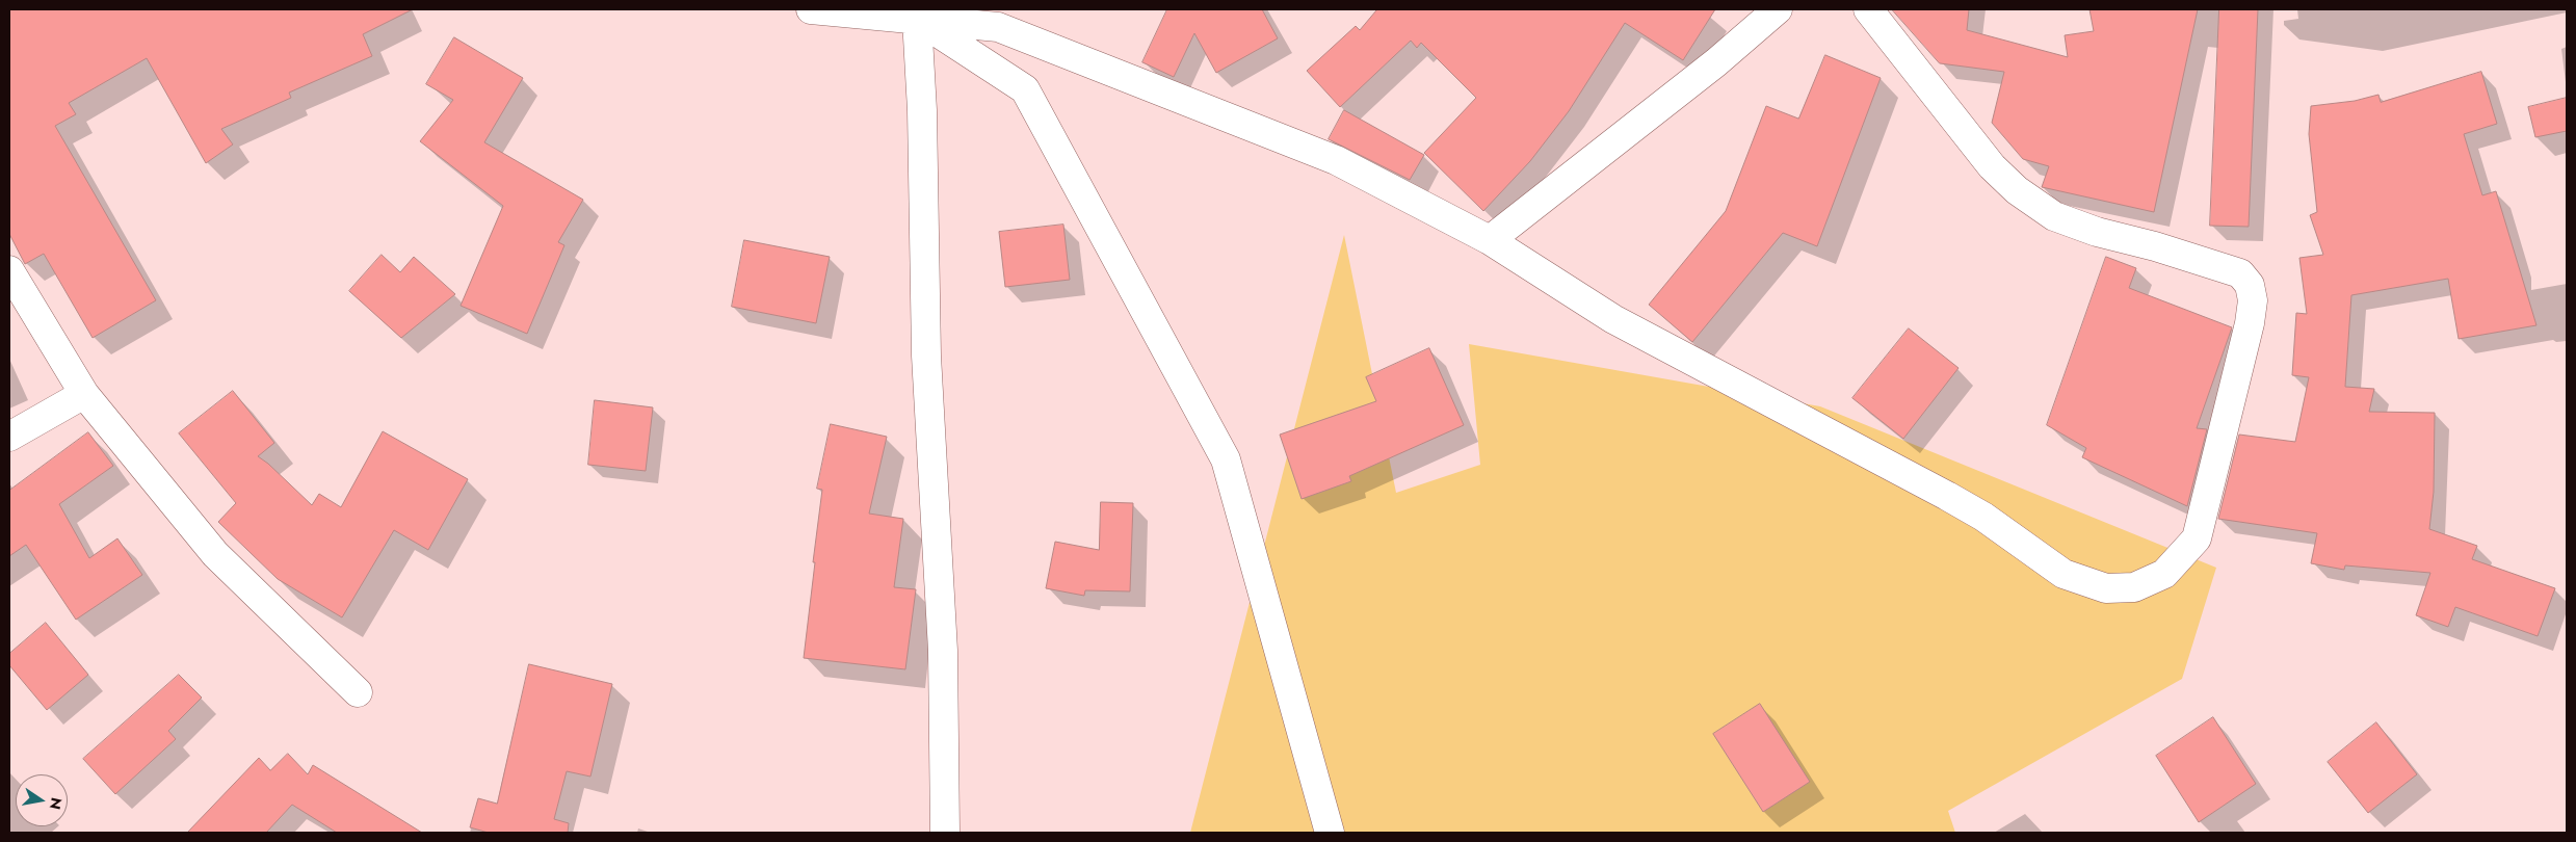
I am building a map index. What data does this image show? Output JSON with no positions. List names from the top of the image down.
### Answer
{
  "north": "right"
}
